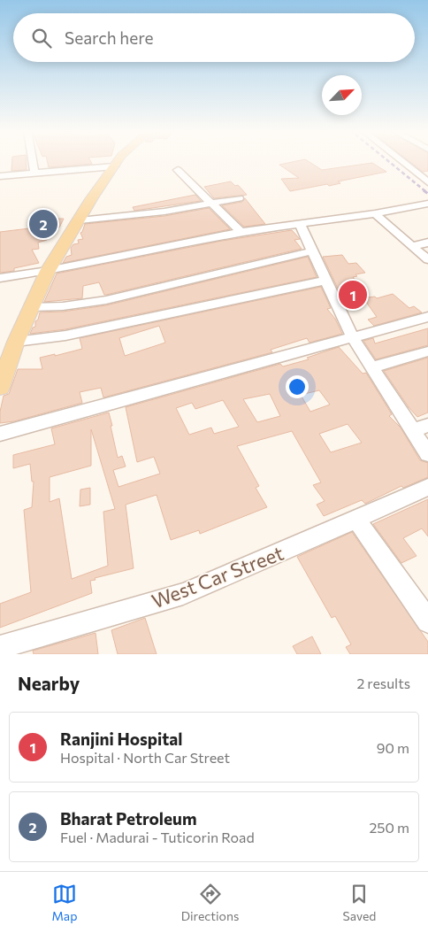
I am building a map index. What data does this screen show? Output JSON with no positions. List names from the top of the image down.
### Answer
{
  "streets": {
    "street": ["West Car Street"]
  },
  "north": "top right",
  "page": {
    "search": "Search here",
    "pins": ["2", "1"],
    "heading": ["Nearby", "2 results"],
    "list": [
      {
        "mark": "1",
        "name": "Ranjini Hospital",
        "note": "Hospital · North Car Street",
        "value": "90 m"
      },
      {
        "mark": "2",
        "name": "Bharat Petroleum",
        "note": "Fuel · Madurai - Tuticorin Road",
        "value": "250 m"
      }
    ],
    "nav": ["Map", "Directions", "Saved"]
  }
}
